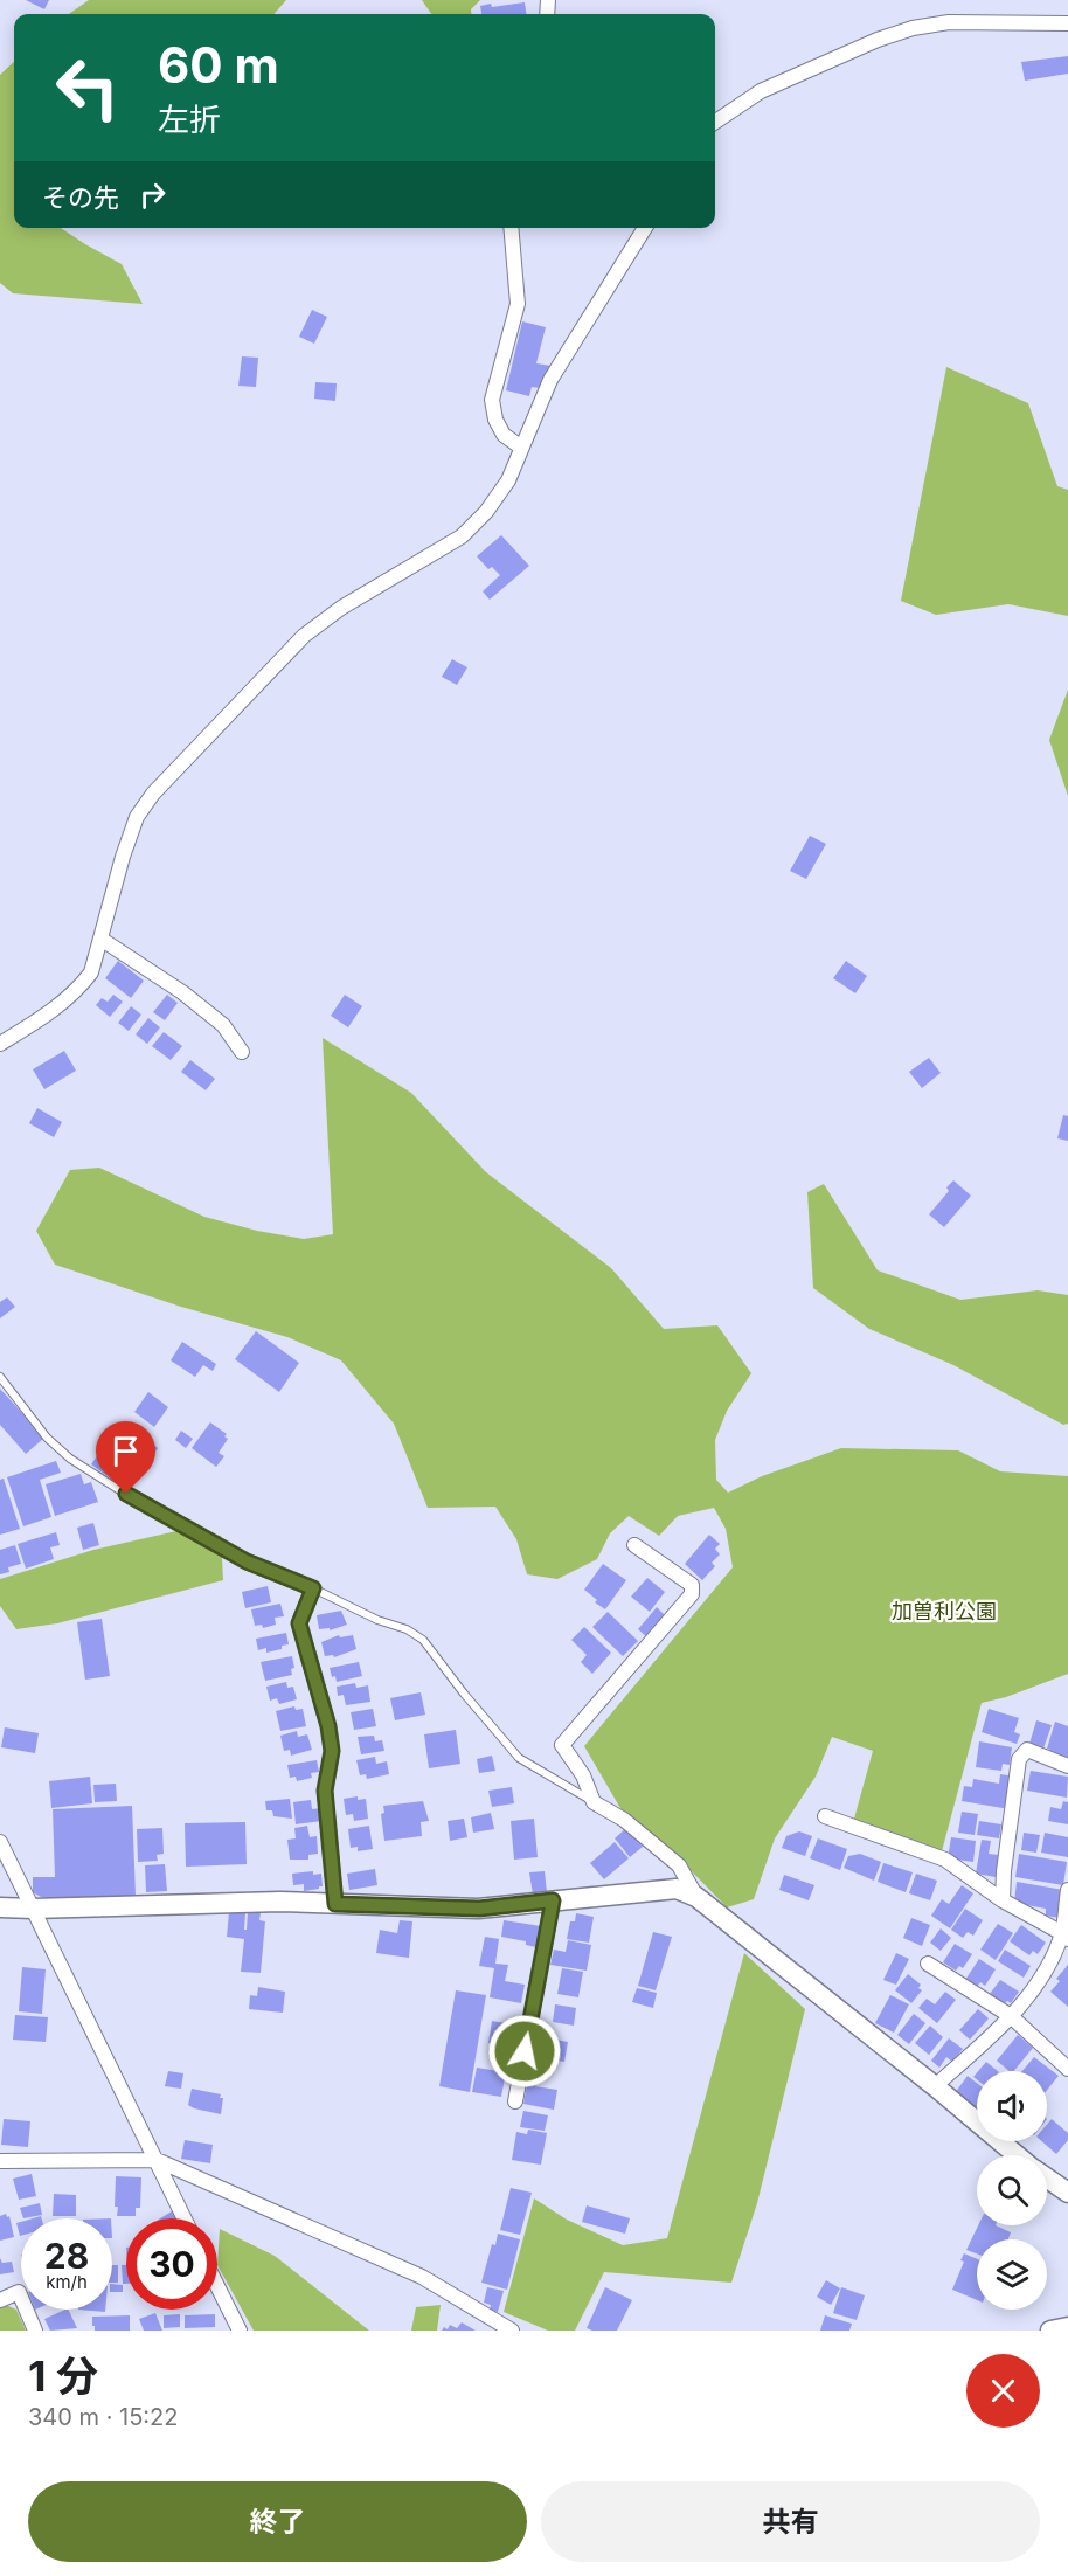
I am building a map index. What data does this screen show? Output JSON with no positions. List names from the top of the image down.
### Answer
{
  "parks": ["加曽利公園"],
  "page": {
    "turn": ["60 m", "左折"],
    "then": "その先",
    "speed": "28 km/h",
    "limit": "30",
    "heading": ["1 分", "340 m · 15:22"],
    "buttons": ["終了", "共有"]
  }
}
